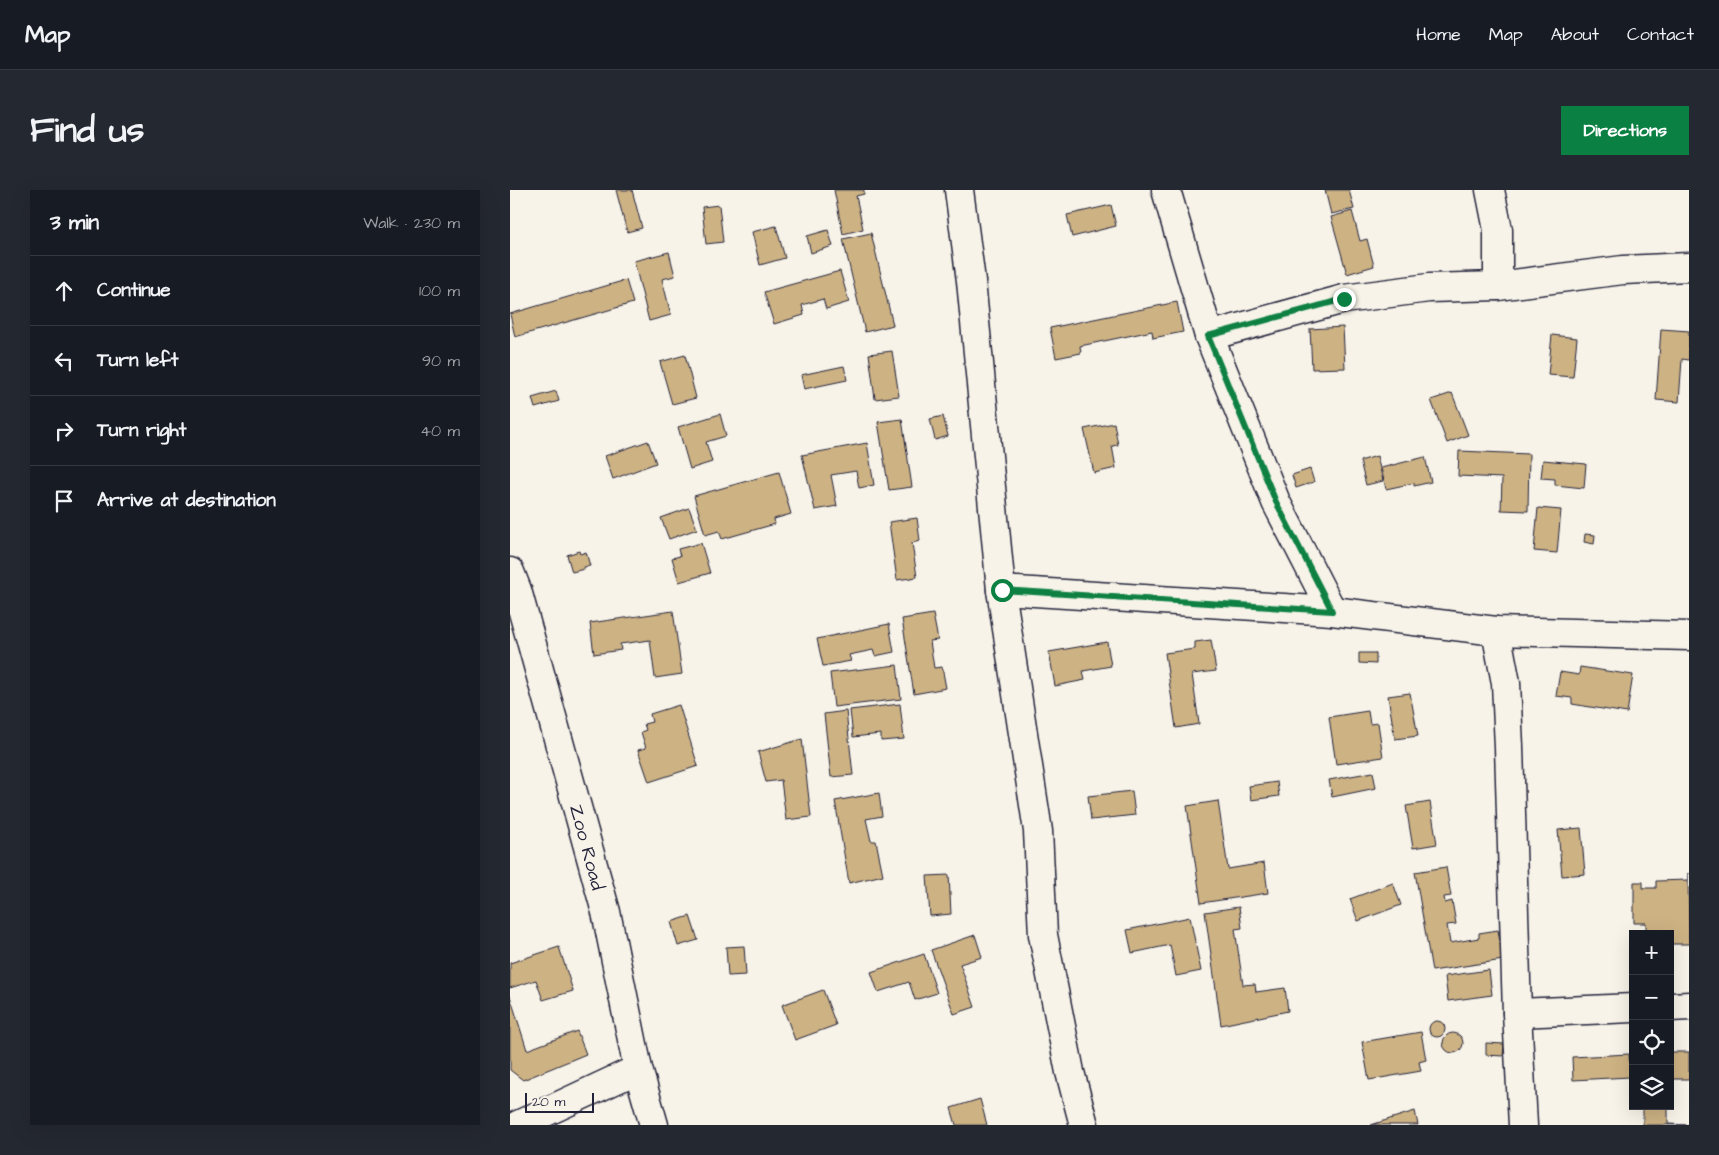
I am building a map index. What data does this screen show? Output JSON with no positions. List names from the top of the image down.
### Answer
{
  "streets": {
    "street": ["Zoo Road"]
  },
  "scale_bar": "20 m",
  "page": {
    "header": "Map",
    "nav": [
      "Home",
      "Map",
      "About",
      "Contact"
    ],
    "title": "Find us",
    "buttons": "Directions",
    "heading": ["3 min", "Walk · 230 m"],
    "list": [
      ["Continue", "100 m"],
      ["Turn left", "90 m"],
      ["Turn right", "40 m"],
      "Arrive at destination"
    ],
    "map_buttons": ["+", "−"],
    "scale": "20 m"
  }
}
